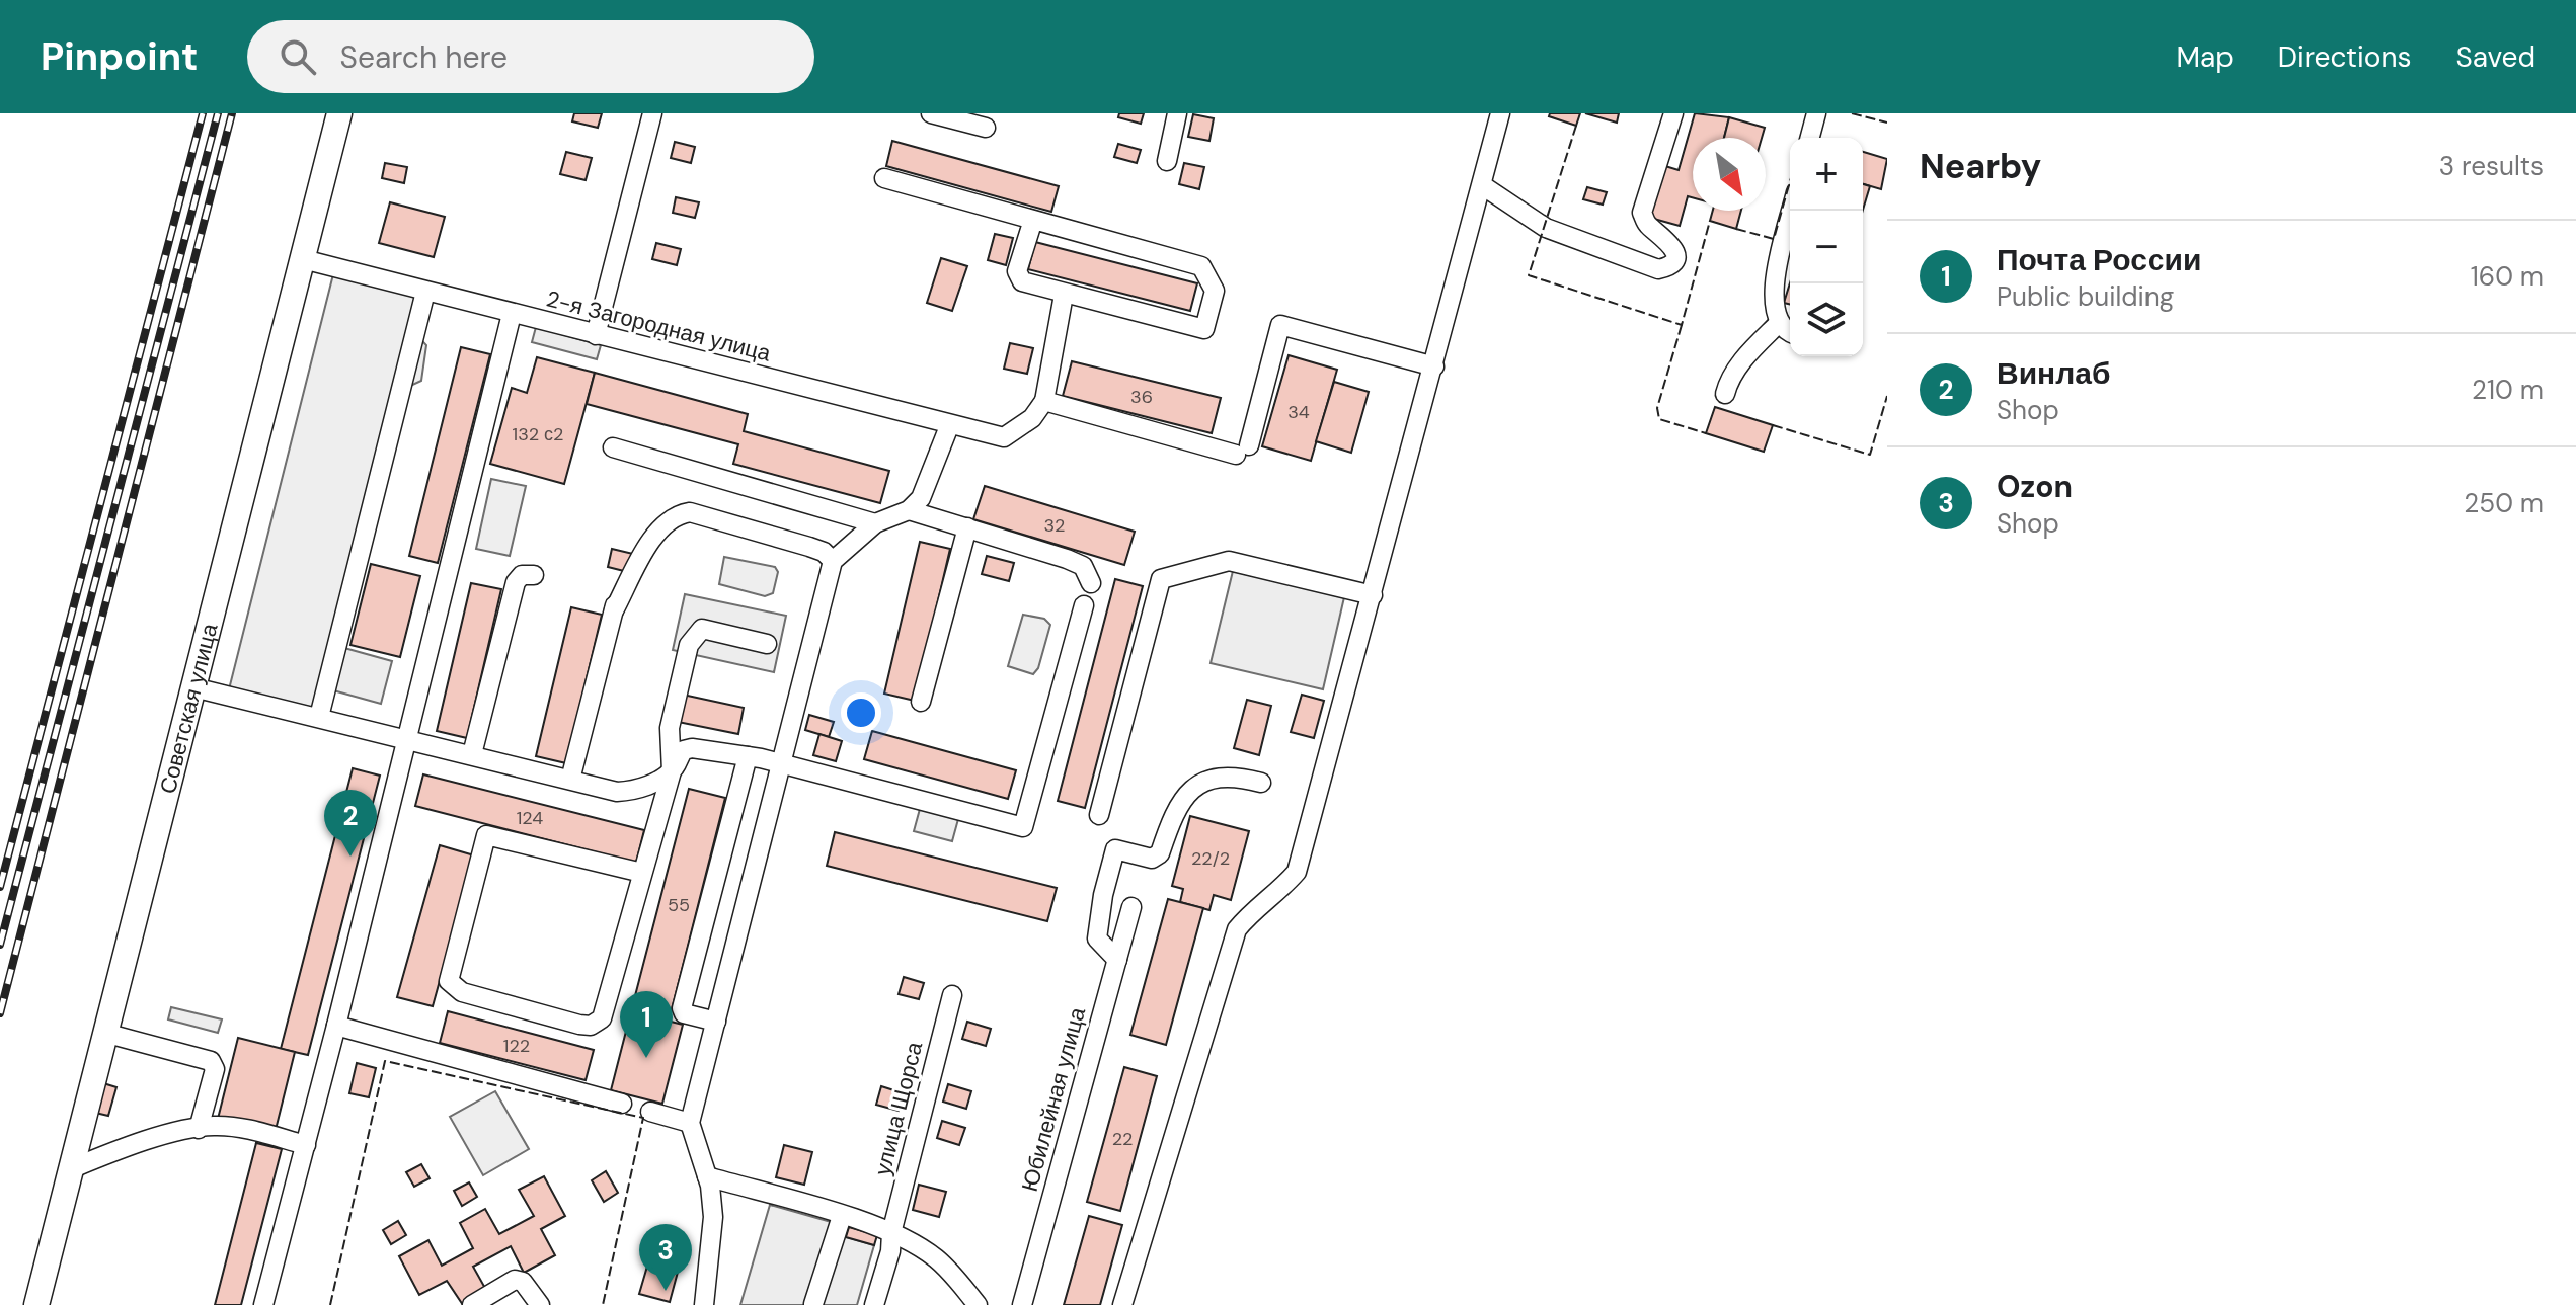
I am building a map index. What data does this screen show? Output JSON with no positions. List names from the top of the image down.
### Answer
{
  "streets": {
    "main road": ["Советская улица"],
    "street": ["2-я Загородная улица", "Юбилейная улица", "улица Щорса"]
  },
  "crossings": [
    ["2-я Загородная улица", "Советская улица"]
  ],
  "house_numbers": [
    "36",
    "34",
    "132 с2",
    "32",
    "124",
    "22/2",
    "55",
    "122",
    "22"
  ],
  "north": "bottom right",
  "page": {
    "header": "Pinpoint",
    "search": "Search here",
    "nav": ["Map", "Directions", "Saved"],
    "heading": ["Nearby", "3 results"],
    "map_buttons": ["+", "−"],
    "list": [
      {
        "mark": "1",
        "name": "Почта России",
        "note": "Public building",
        "value": "160 m"
      },
      {
        "mark": "2",
        "name": "Винлаб",
        "note": "Shop",
        "value": "210 m"
      },
      {
        "mark": "3",
        "name": "Ozon",
        "note": "Shop",
        "value": "250 m"
      }
    ],
    "pins": ["2", "1", "3"]
  }
}
